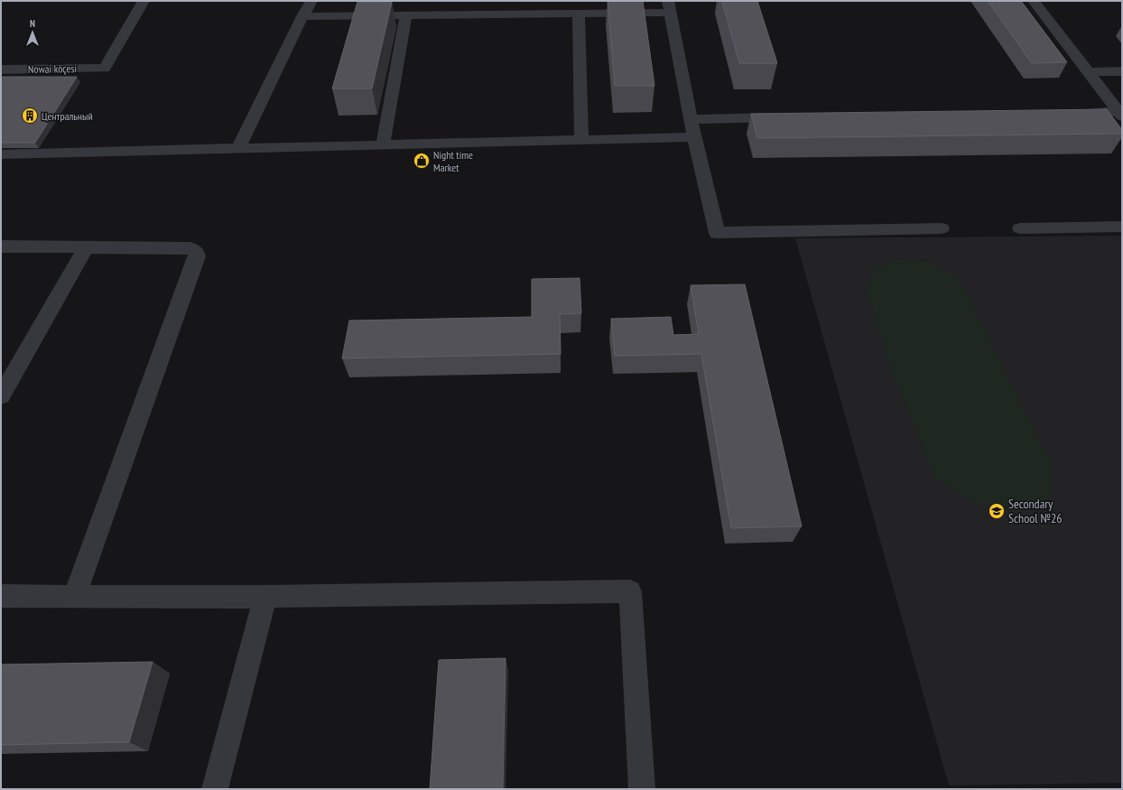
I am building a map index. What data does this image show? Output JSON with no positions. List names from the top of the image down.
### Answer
{
  "streets": {
    "street": ["Nowai köçesi"]
  },
  "places": {
    "building": ["Центральный"],
    "shop": ["Night time Market"],
    "school or university": ["Secondary School №26"]
  },
  "north": "top"
}
